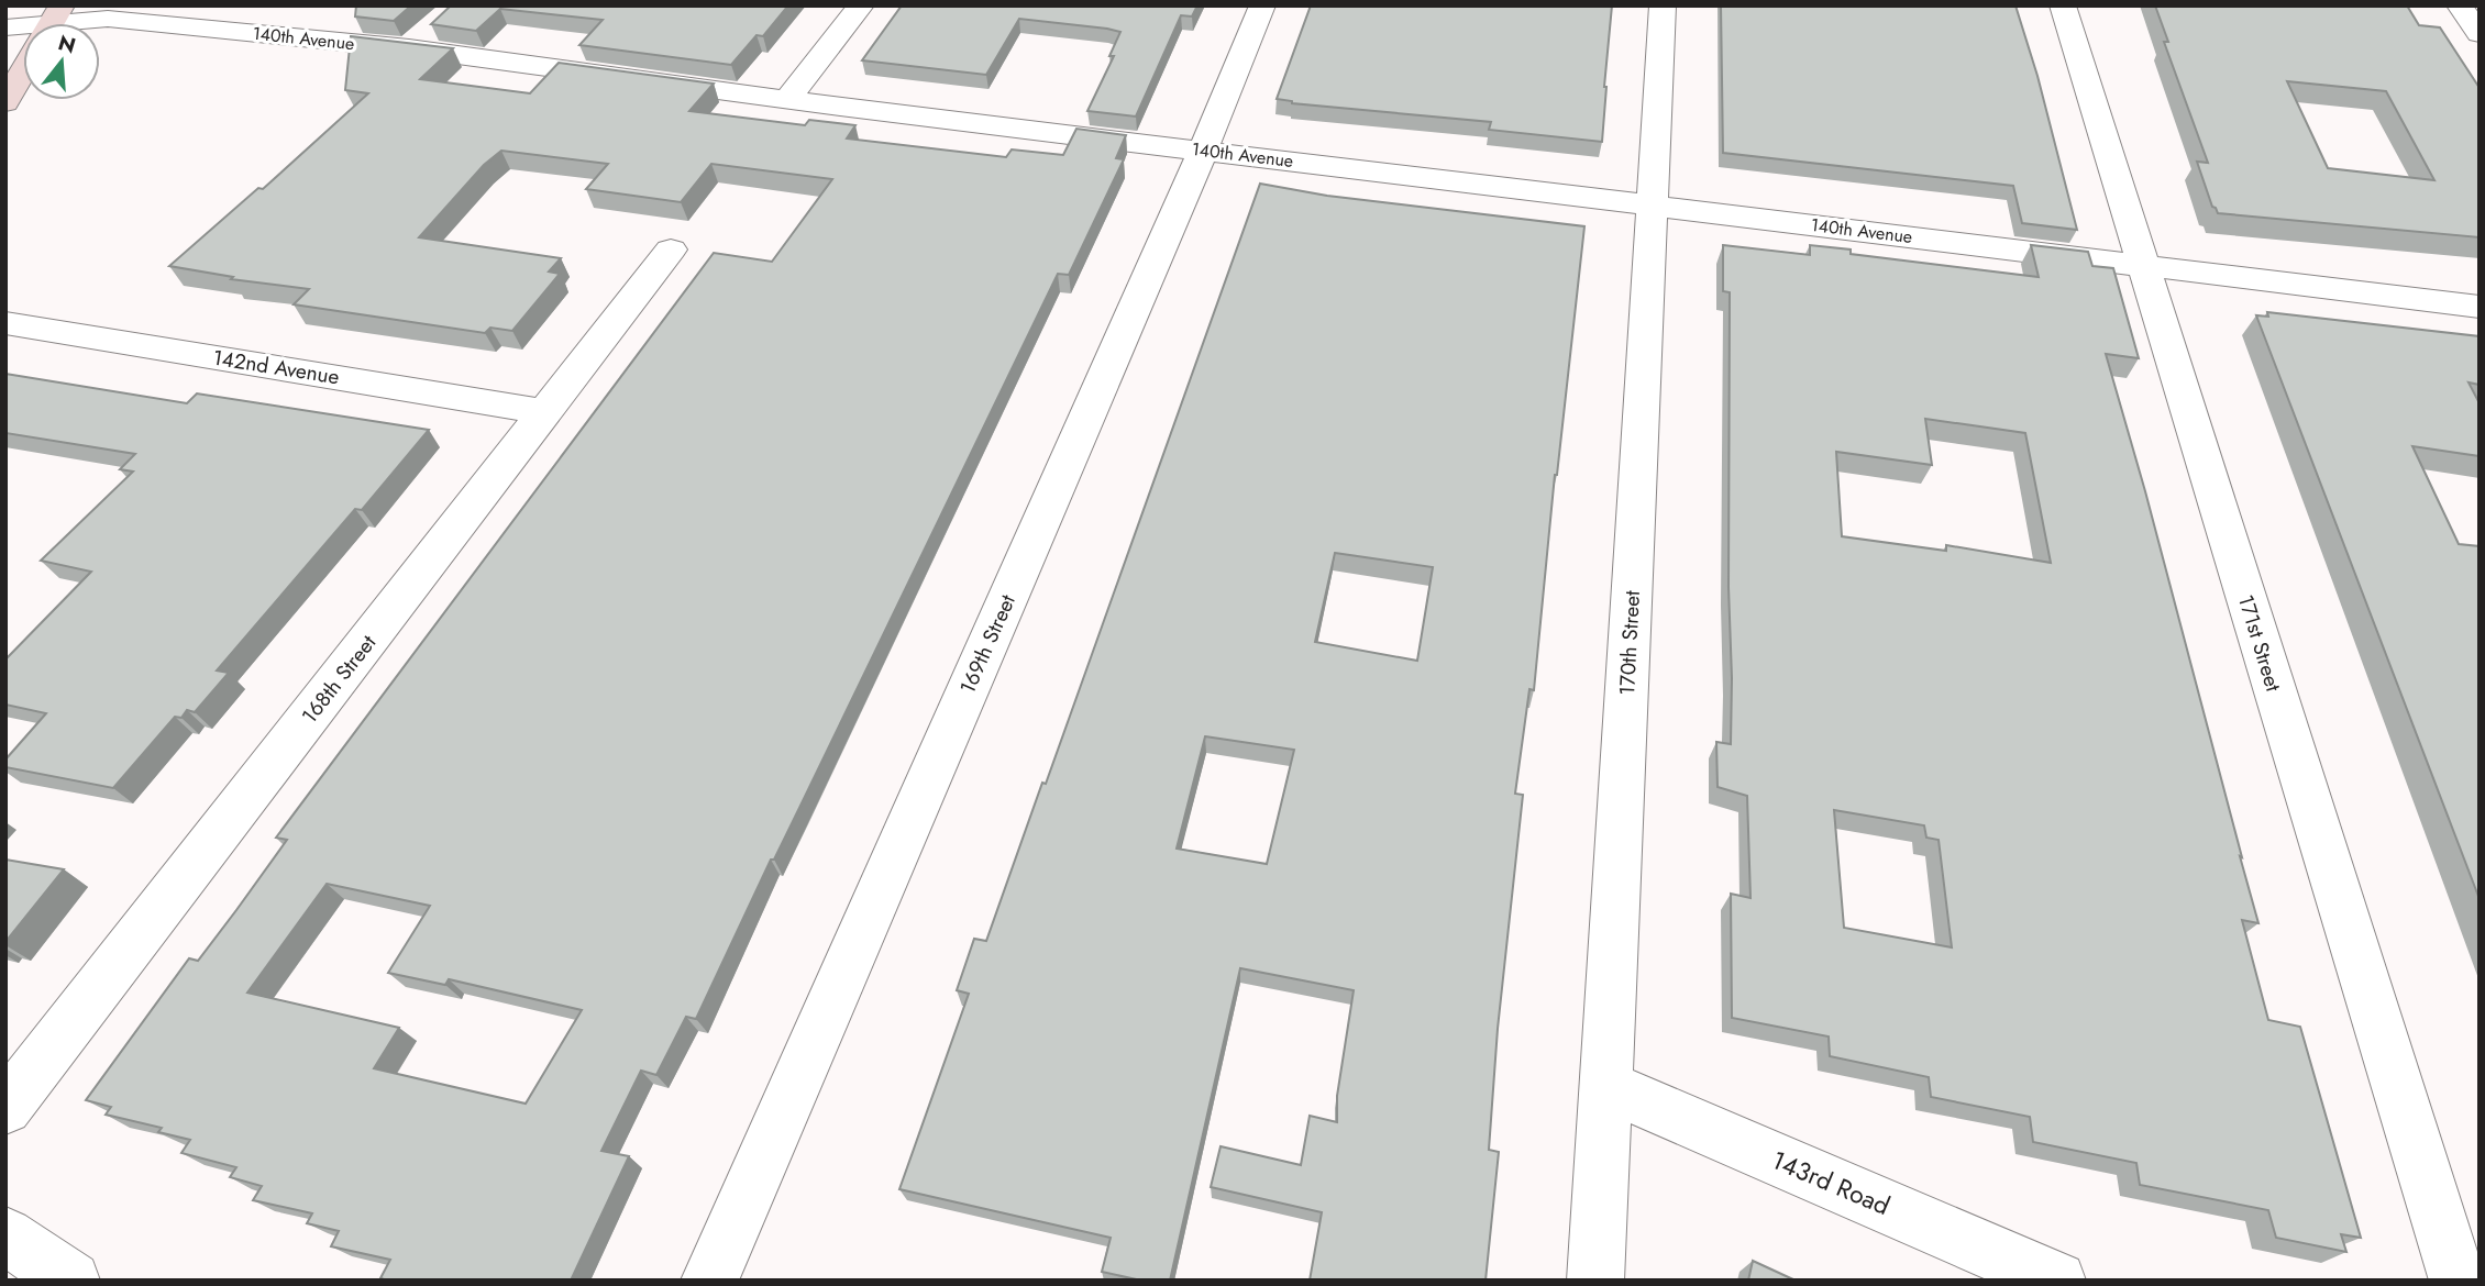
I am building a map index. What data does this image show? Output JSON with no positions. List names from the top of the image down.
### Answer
{
  "streets": {
    "street": [
      "140th Avenue",
      "142nd Avenue",
      "170th Street",
      "171st Street",
      "169th Street",
      "168th Street",
      "143rd Road"
    ]
  },
  "crossings": [
    ["140th Avenue", "170th Street"],
    ["140th Avenue", "171st Street"],
    ["140th Avenue", "169th Street"],
    ["142nd Avenue", "168th Street"],
    ["170th Street", "143rd Road"]
  ],
  "north": "top"
}
